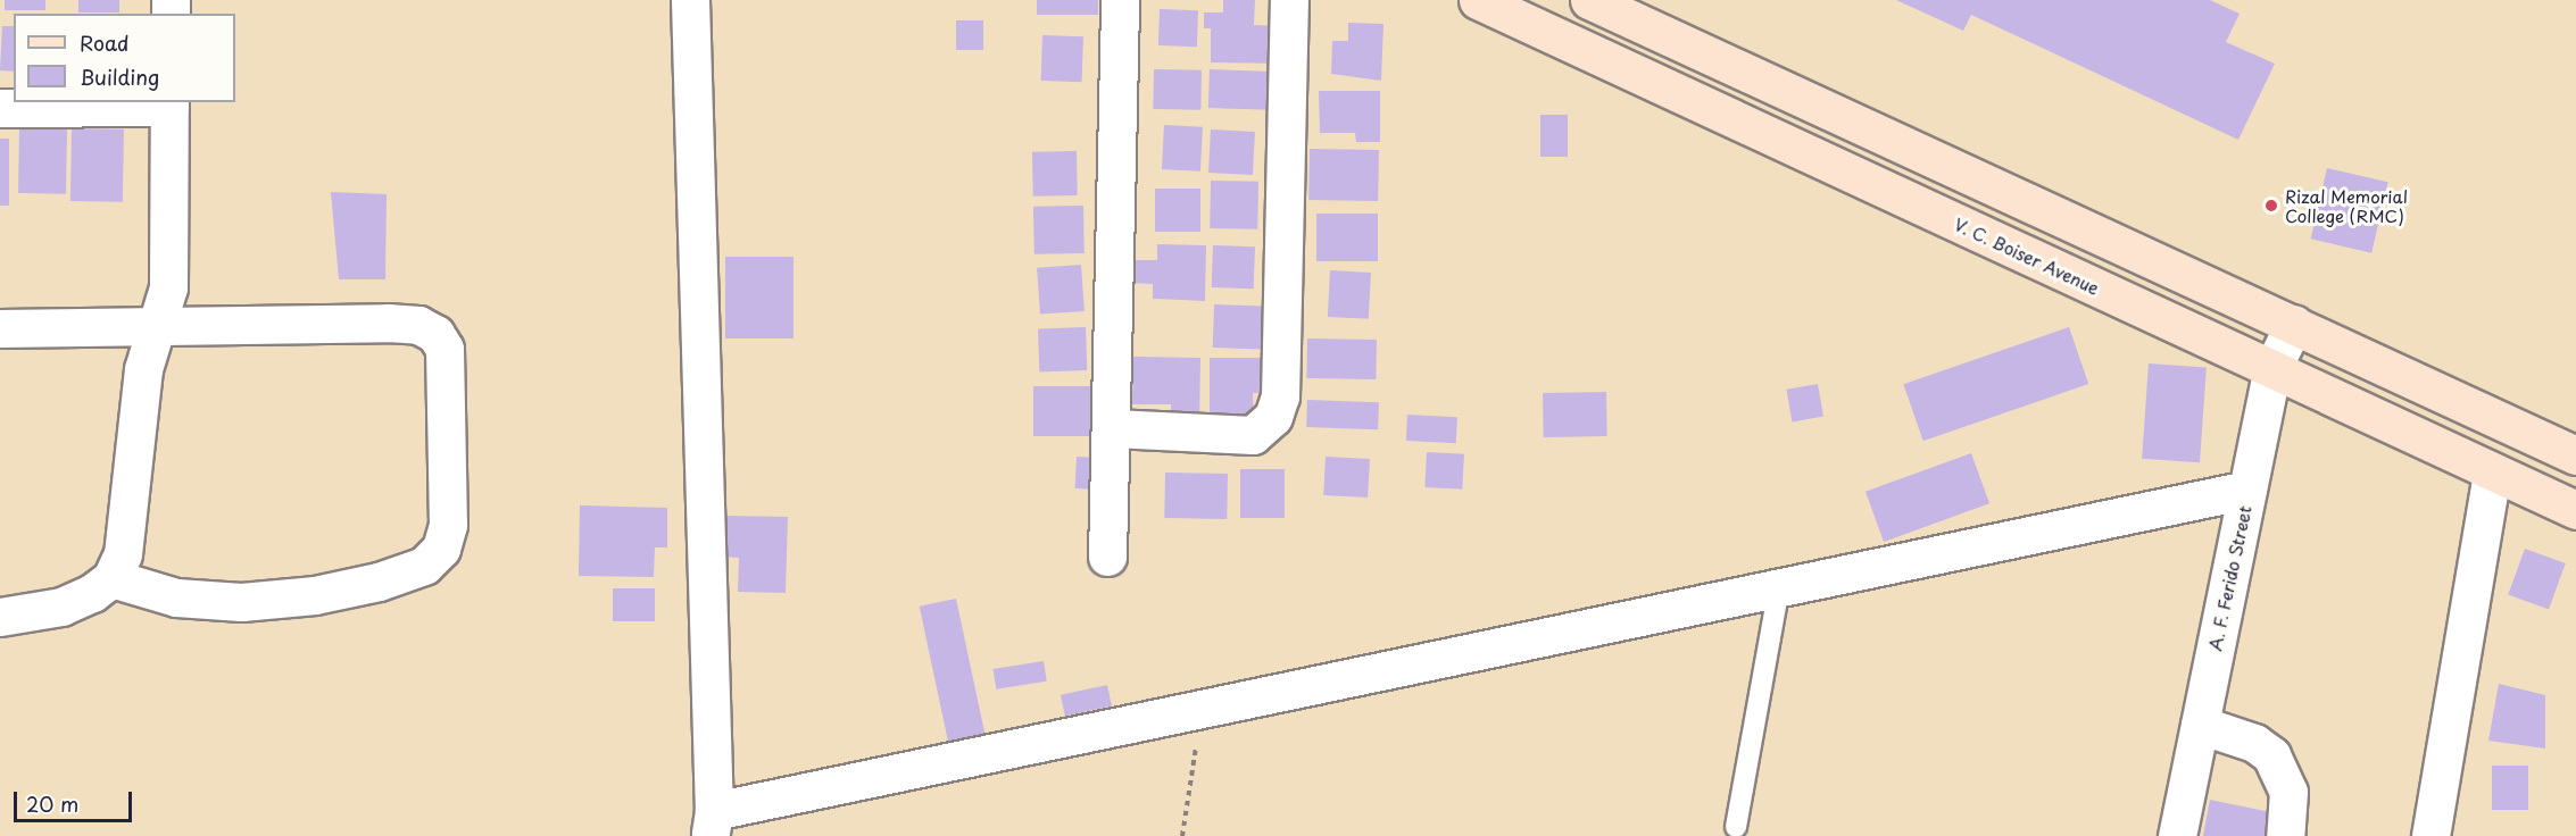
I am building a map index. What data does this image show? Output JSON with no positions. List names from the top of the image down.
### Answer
{
  "streets": {
    "street": ["V. C. Boiser Avenue", "A. F. Ferido Street"]
  },
  "crossings": [
    ["V. C. Boiser Avenue", "A. F. Ferido Street"]
  ],
  "places": ["Rizal Memorial College (RMC)"],
  "legend": ["Road", "Building"],
  "scale_bar": "20 m"
}
